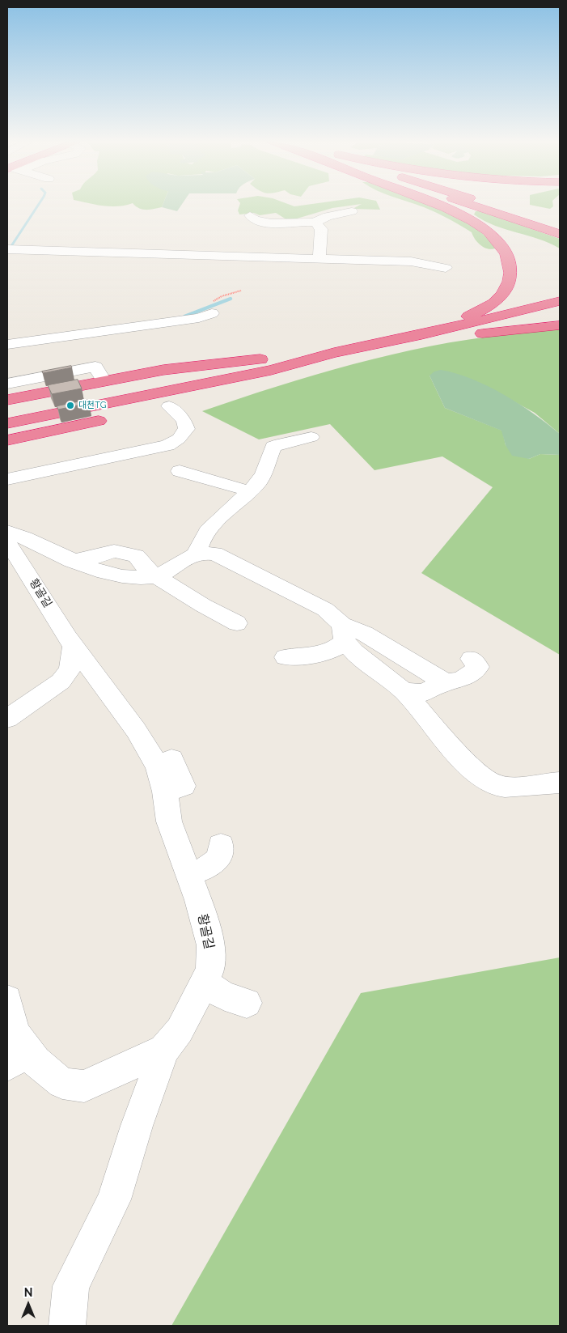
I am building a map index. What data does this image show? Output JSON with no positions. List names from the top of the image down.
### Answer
{
  "streets": {
    "street": ["황골길"]
  },
  "places": ["대천TG"],
  "north": "top"
}
